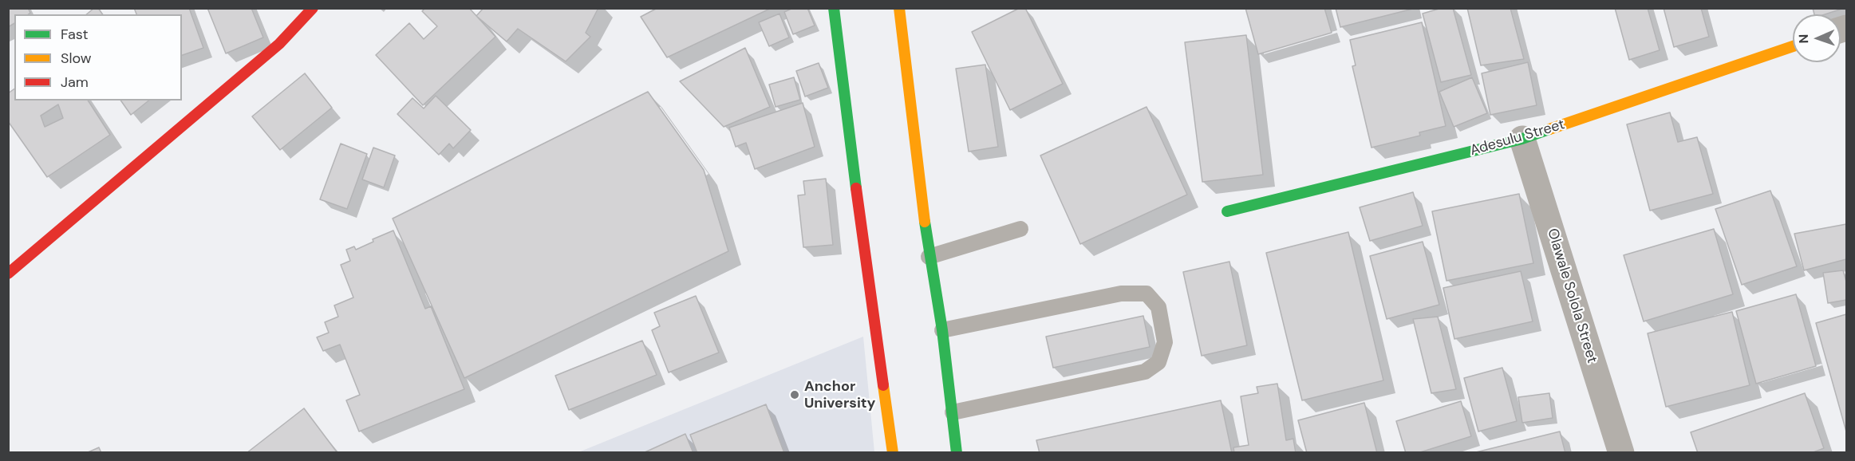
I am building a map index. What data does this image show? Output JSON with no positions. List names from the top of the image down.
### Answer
{
  "streets": {
    "street": ["Adesulu Street", "Olawale Solola Street"]
  },
  "crossings": [
    ["Adesulu Street", "Olawale Solola Street"]
  ],
  "places": ["Anchor University"],
  "legend": ["Fast", "Slow", "Jam"],
  "north": "left"
}
